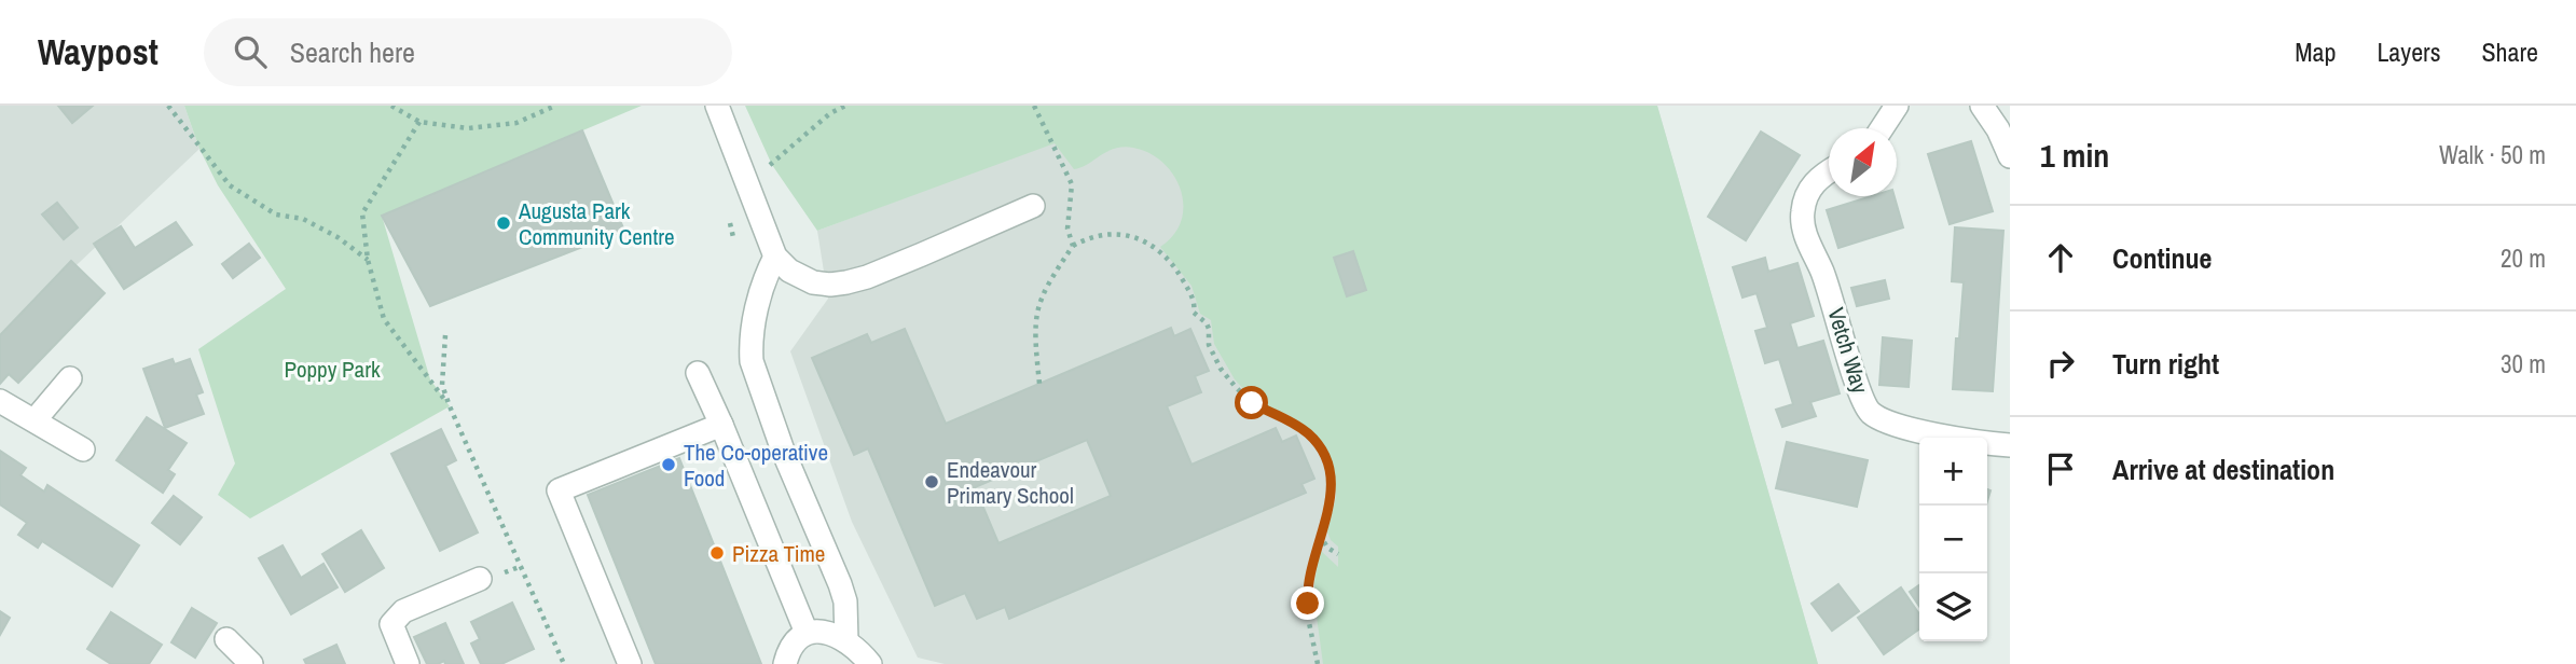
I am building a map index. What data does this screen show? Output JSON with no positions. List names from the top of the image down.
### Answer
{
  "streets": {
    "street": ["Vetch Way"]
  },
  "parks": ["Poppy Park"],
  "places": [
    "Augusta Park Community Centre",
    "The Co-operative Food",
    "Endeavour Primary School",
    "Pizza Time"
  ],
  "north": "top right",
  "page": {
    "header": "Waypost",
    "search": "Search here",
    "nav": ["Map", "Layers", "Share"],
    "heading": ["1 min", "Walk · 50 m"],
    "list": [
      ["Continue", "20 m"],
      ["Turn right", "30 m"],
      "Arrive at destination"
    ],
    "map_buttons": ["+", "−"]
  }
}
